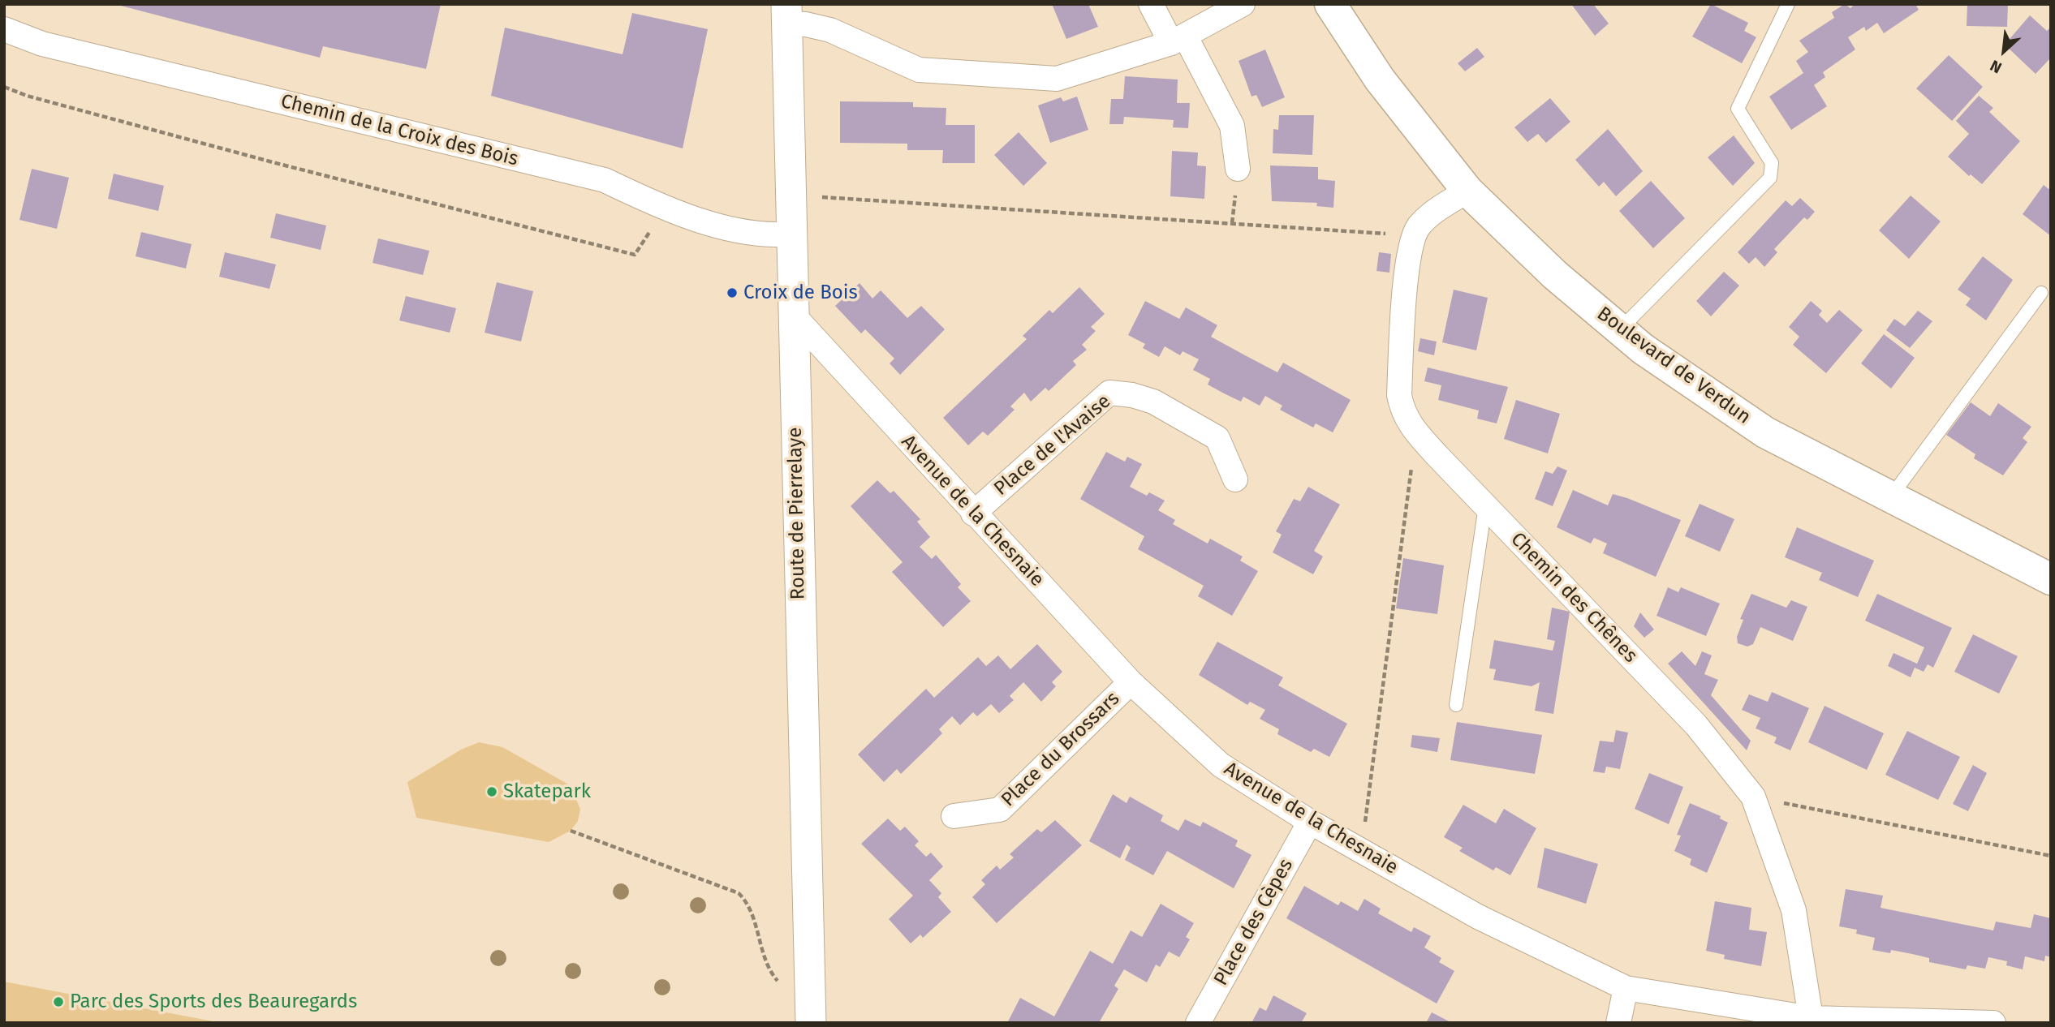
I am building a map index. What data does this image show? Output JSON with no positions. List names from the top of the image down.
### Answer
{
  "streets": {
    "main road": ["Boulevard de Verdun"],
    "street": [
      "Chemin de la Croix des Bois",
      "Place de l'Avaise",
      "Avenue de la Chesnaie",
      "Route de Pierrelaye",
      "Chemin des Chênes",
      "Place du Brossars",
      "Place des Cèpes"
    ]
  },
  "crossings": [
    ["Chemin de la Croix des Bois", "Route de Pierrelaye"],
    ["Boulevard de Verdun", "Chemin des Chênes"],
    ["Place de l'Avaise", "Avenue de la Chesnaie"],
    ["Avenue de la Chesnaie", "Route de Pierrelaye"],
    ["Avenue de la Chesnaie", "Chemin des Chênes"],
    ["Avenue de la Chesnaie", "Place du Brossars"],
    ["Avenue de la Chesnaie", "Place des Cèpes"]
  ],
  "places": ["Croix de Bois", "Skatepark", "Parc des Sports des Beauregards"],
  "north": "bottom left"
}
